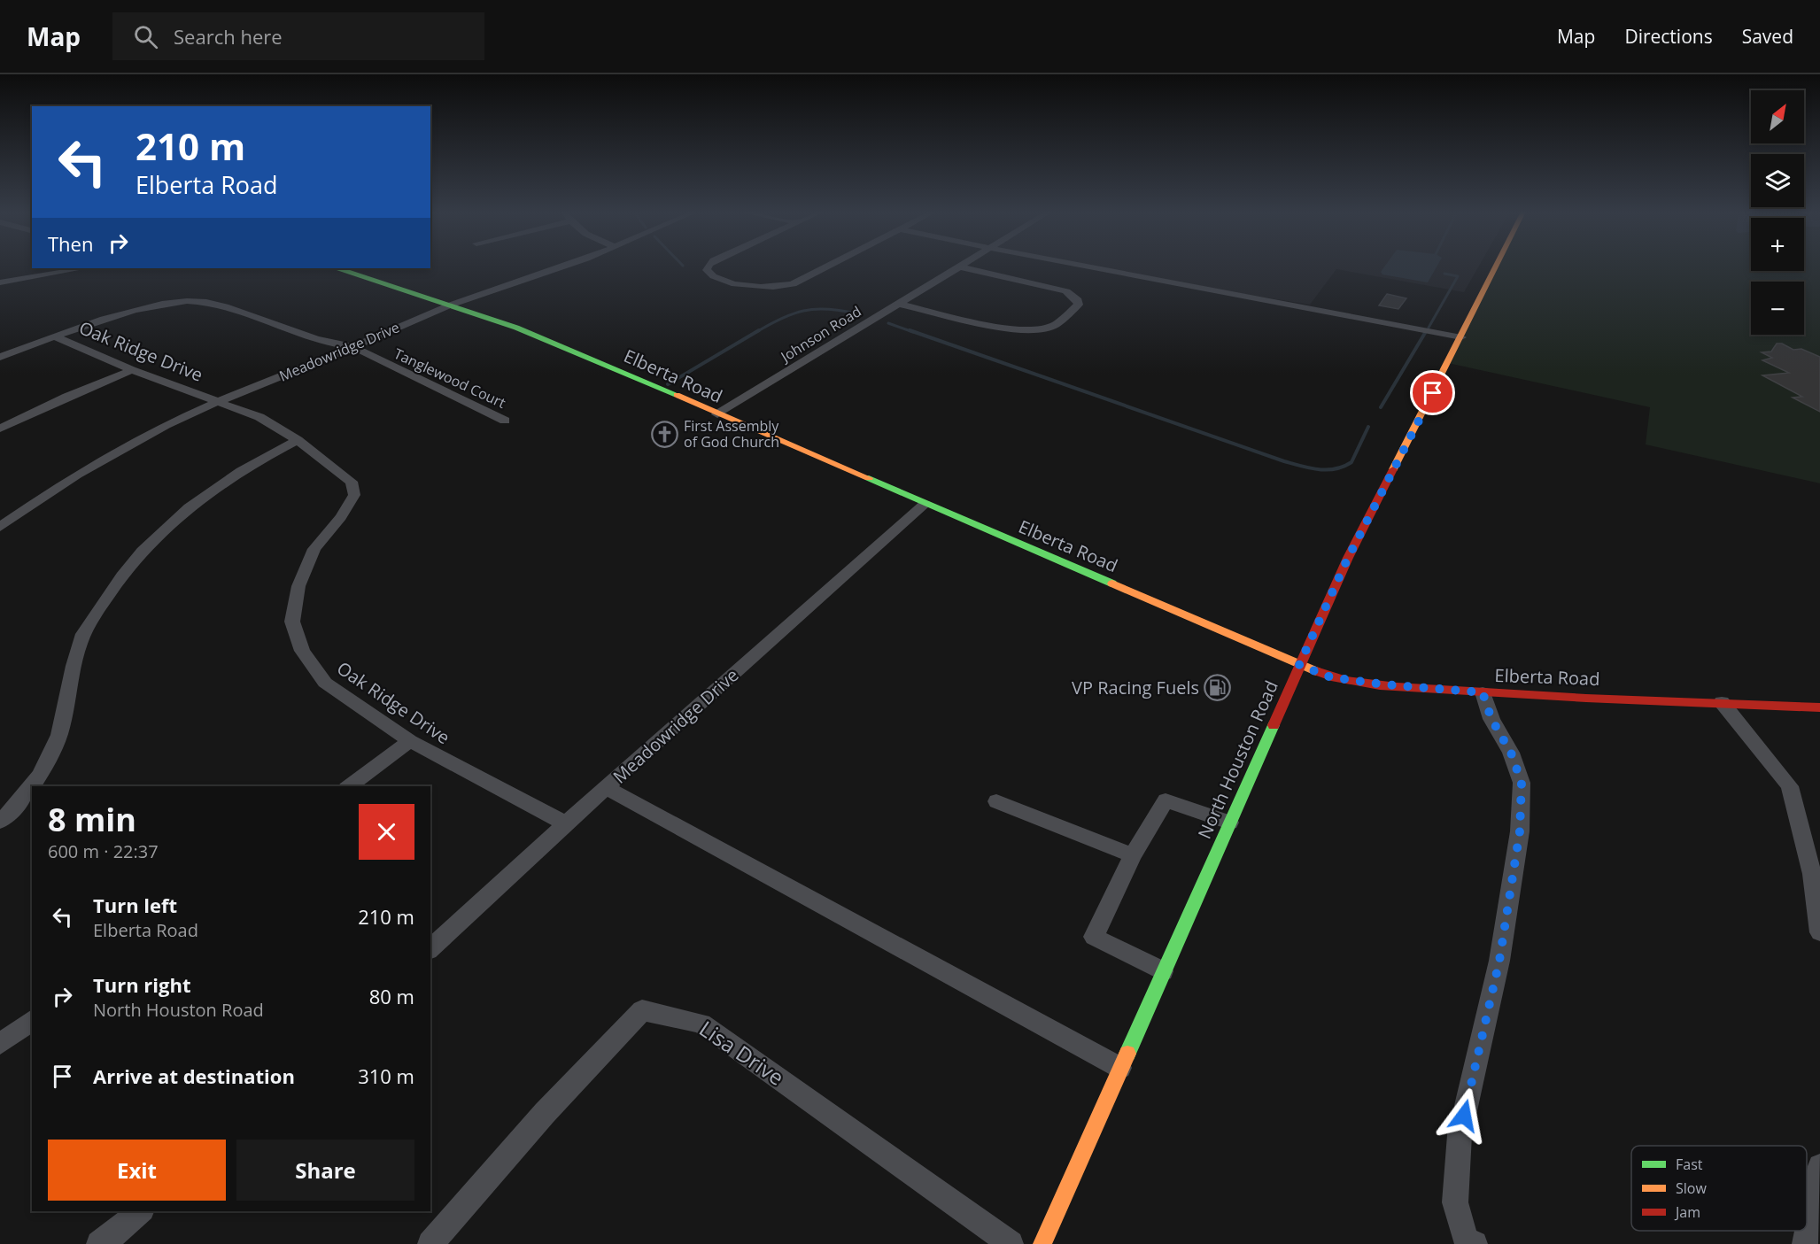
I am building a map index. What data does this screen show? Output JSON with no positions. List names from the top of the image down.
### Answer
{
  "streets": {
    "street": [
      "Johnson Road",
      "Oak Ridge Drive",
      "Meadowridge Drive",
      "Elberta Road",
      "Tanglewood Court",
      "North Houston Road",
      "Lisa Drive"
    ]
  },
  "crossings": [
    ["Johnson Road", "Elberta Road"],
    ["Oak Ridge Drive", "Meadowridge Drive"],
    ["Meadowridge Drive", "Elberta Road"],
    ["Meadowridge Drive", "Tanglewood Court"],
    ["Elberta Road", "North Houston Road"]
  ],
  "places": {
    "church": ["First Assembly of God Church"],
    "fuel station": ["VP Racing Fuels"]
  },
  "legend": ["Fast", "Slow", "Jam"],
  "north": "top right",
  "page": {
    "header": "Map",
    "search": "Search here",
    "nav": ["Map", "Directions", "Saved"],
    "map_buttons": ["+", "−"],
    "turn": ["210 m", "Elberta Road"],
    "then": "Then",
    "heading": ["8 min", "600 m · 22:37"],
    "list": [
      {
        "name": "Turn left",
        "note": "Elberta Road",
        "value": "210 m"
      },
      {
        "name": "Turn right",
        "note": "North Houston Road",
        "value": "80 m"
      },
      {
        "name": "Arrive at destination",
        "value": "310 m"
      }
    ],
    "buttons": ["Exit", "Share"]
  }
}
